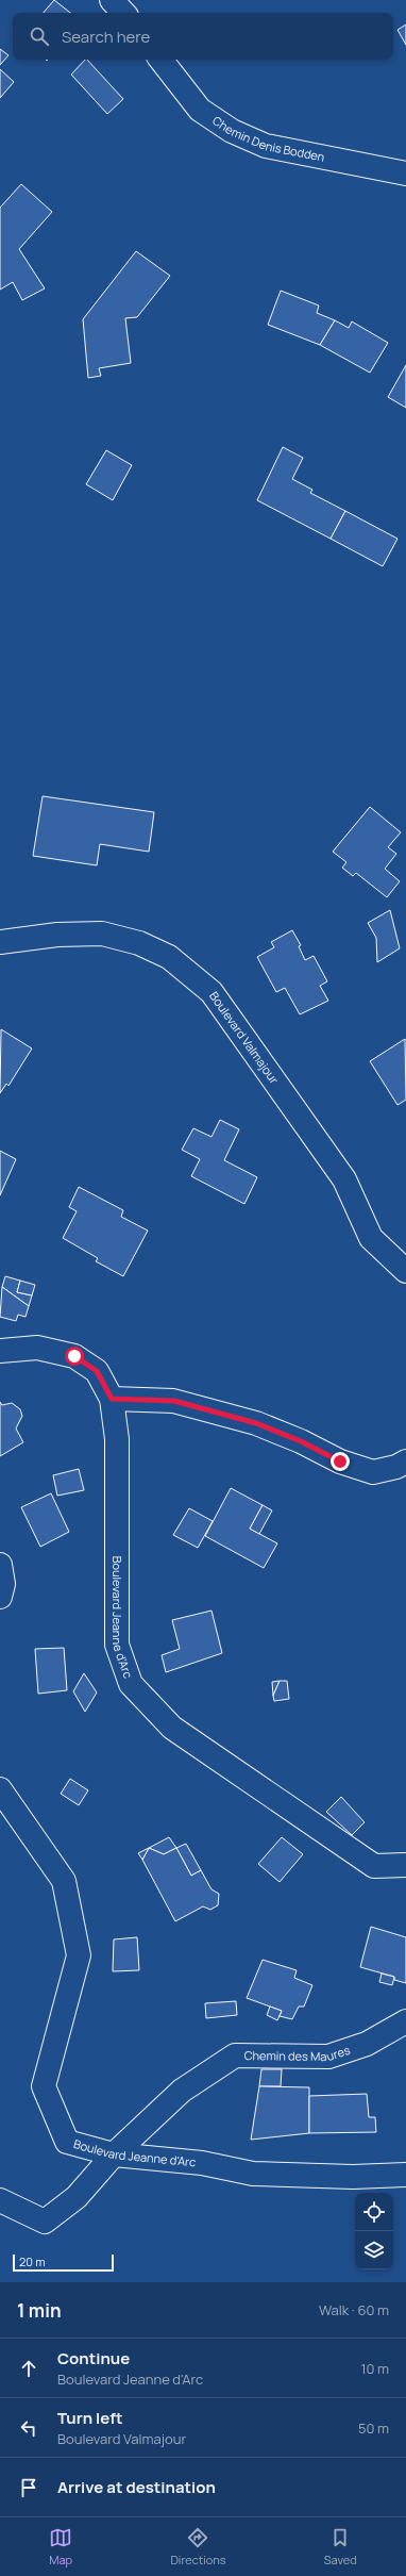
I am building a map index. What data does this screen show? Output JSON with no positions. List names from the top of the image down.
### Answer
{
  "streets": {
    "street": [
      "Chemin Denis Bodden",
      "Boulevard Valmajour",
      "Boulevard Jeanne d'Arc",
      "Chemin des Maures"
    ]
  },
  "crossings": [
    ["Boulevard Jeanne d'Arc", "Chemin des Maures"]
  ],
  "scale_bar": "20 m",
  "page": {
    "search": "Search here",
    "scale": "20 m",
    "heading": ["1 min", "Walk · 60 m"],
    "list": [
      ["Continue", "Boulevard Jeanne d'Arc", "10 m"],
      ["Turn left", "Boulevard Valmajour", "50 m"],
      "Arrive at destination"
    ],
    "nav": ["Map", "Directions", "Saved"]
  }
}
